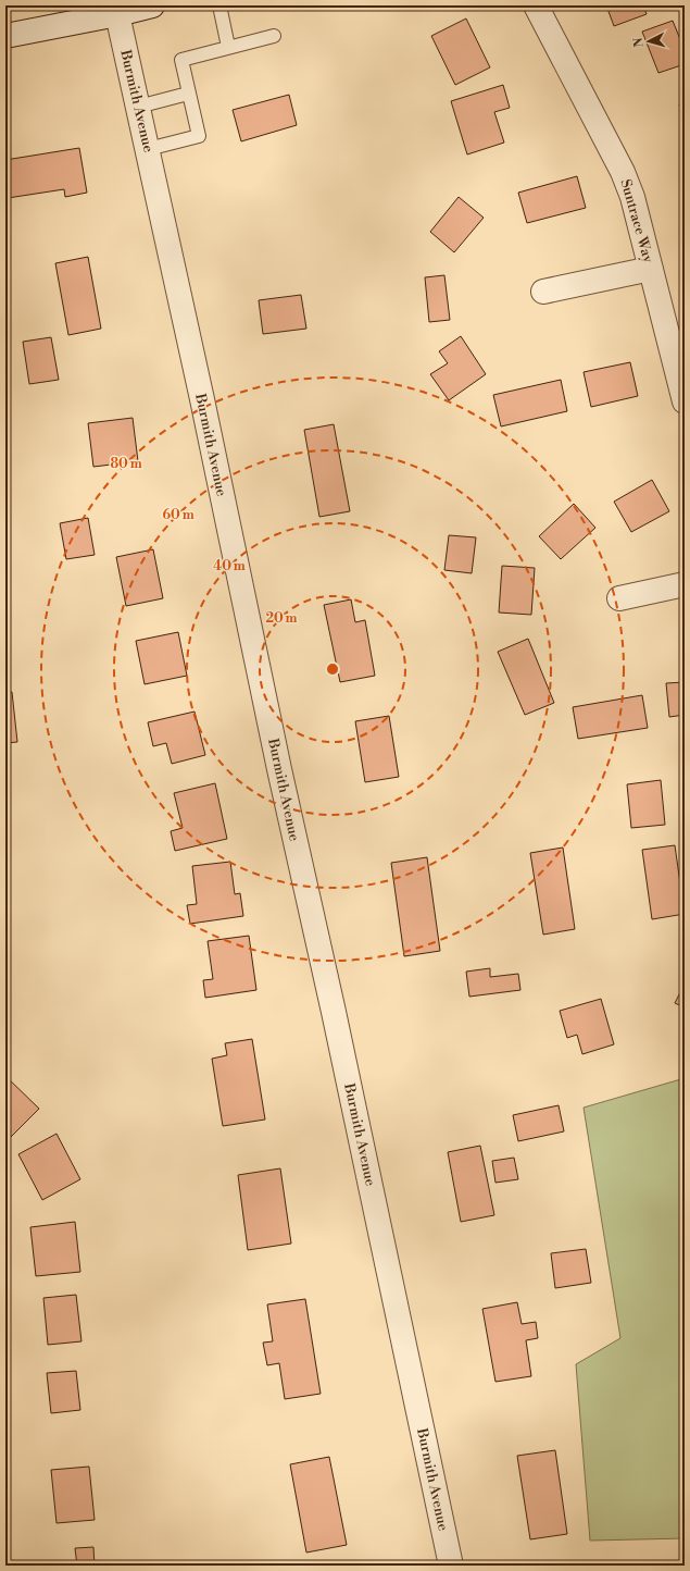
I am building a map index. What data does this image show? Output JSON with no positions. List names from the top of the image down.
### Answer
{
  "streets": {
    "street": ["Burmith Avenue", "Suntrace Way"]
  },
  "north": "left",
  "rings": [
    "80 m",
    "60 m",
    "40 m",
    "20 m"
  ]
}
